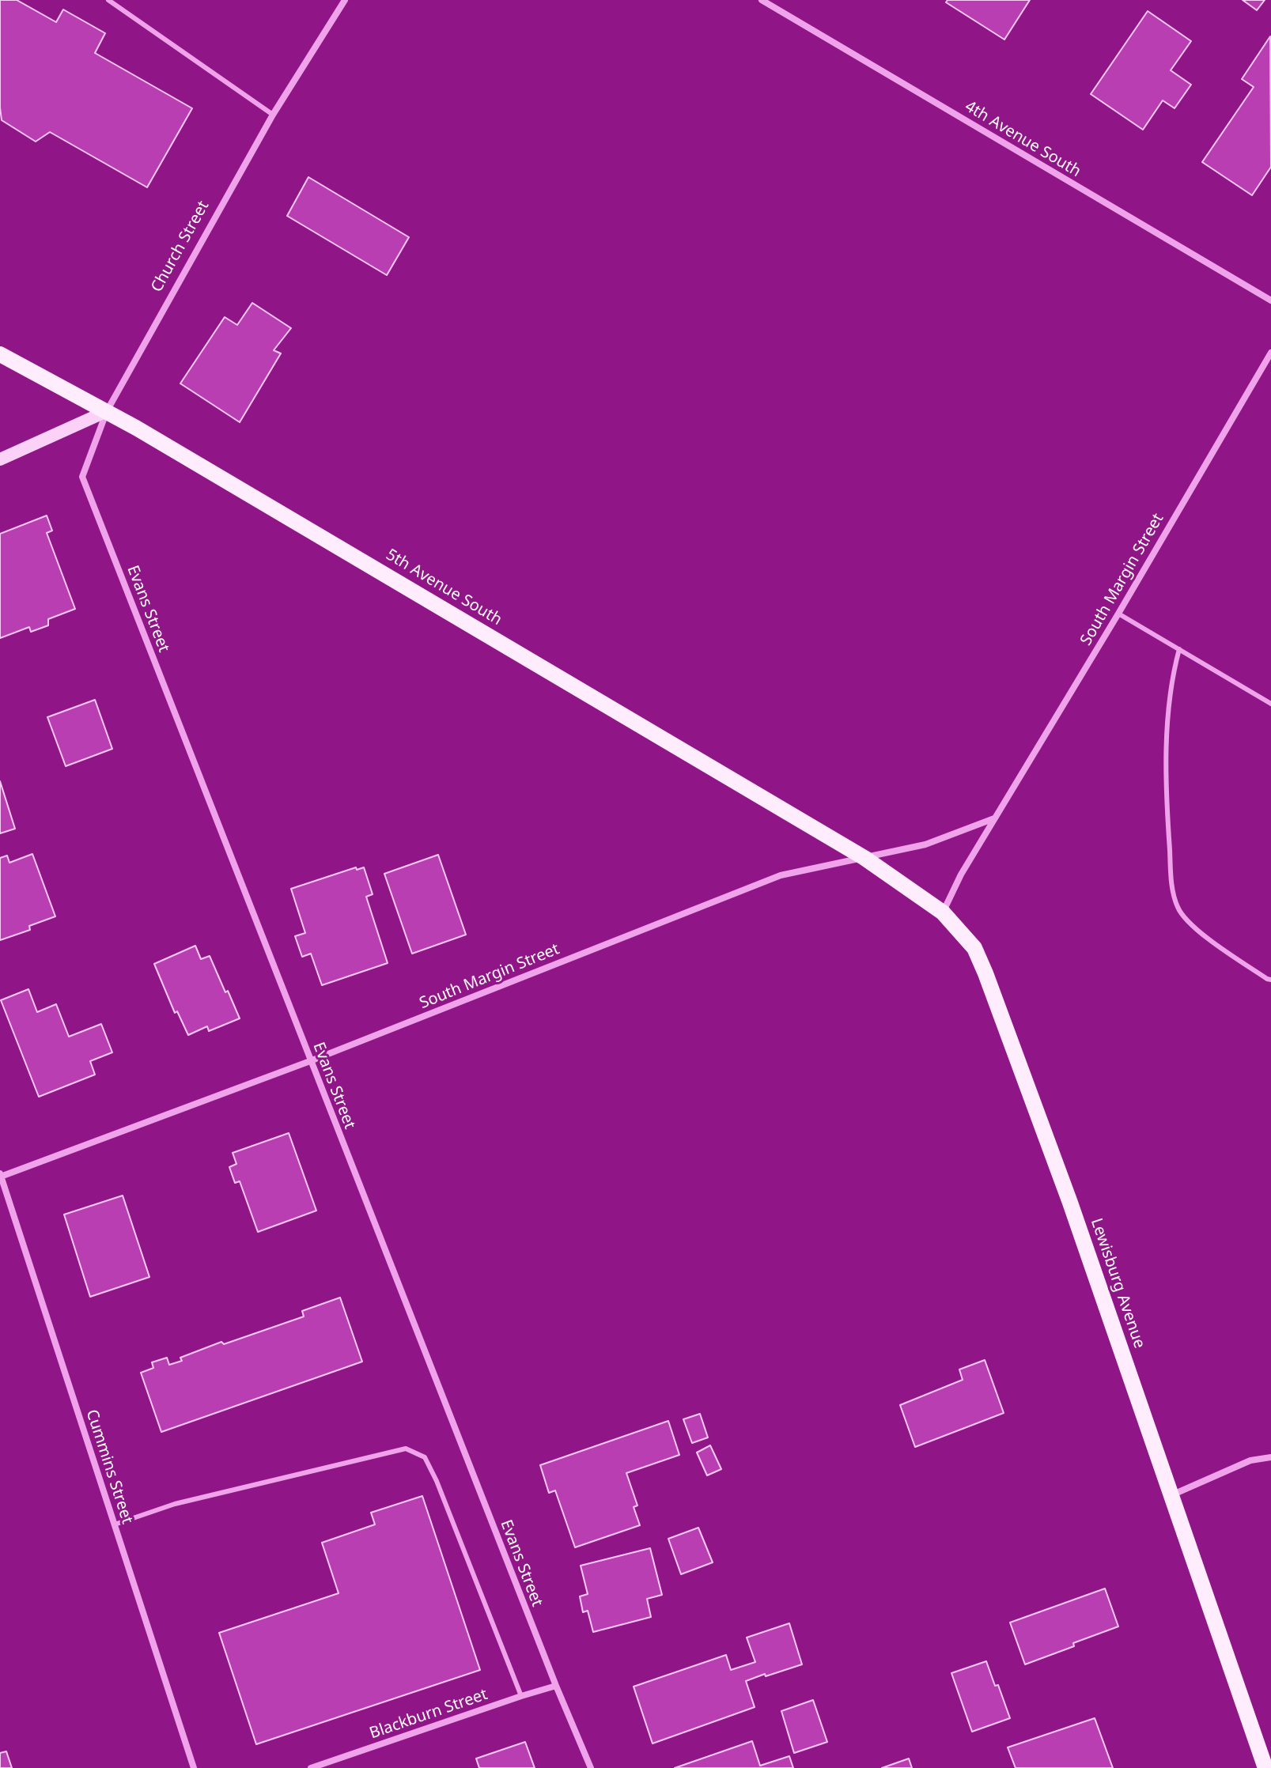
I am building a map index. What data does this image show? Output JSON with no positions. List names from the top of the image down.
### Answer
{
  "streets": {
    "main road": ["5th Avenue South", "Lewisburg Avenue"],
    "street": [
      "4th Avenue South",
      "Church Street",
      "South Margin Street",
      "Evans Street",
      "Cummins Street",
      "Blackburn Street"
    ]
  },
  "crossings": [
    ["Church Street", "5th Avenue South"],
    ["Church Street", "Evans Street"],
    ["South Margin Street", "5th Avenue South"],
    ["South Margin Street", "Evans Street"],
    ["South Margin Street", "Lewisburg Avenue"],
    ["South Margin Street", "Cummins Street"],
    ["5th Avenue South", "Evans Street"],
    ["5th Avenue South", "Lewisburg Avenue"],
    ["Evans Street", "Blackburn Street"]
  ]
}
